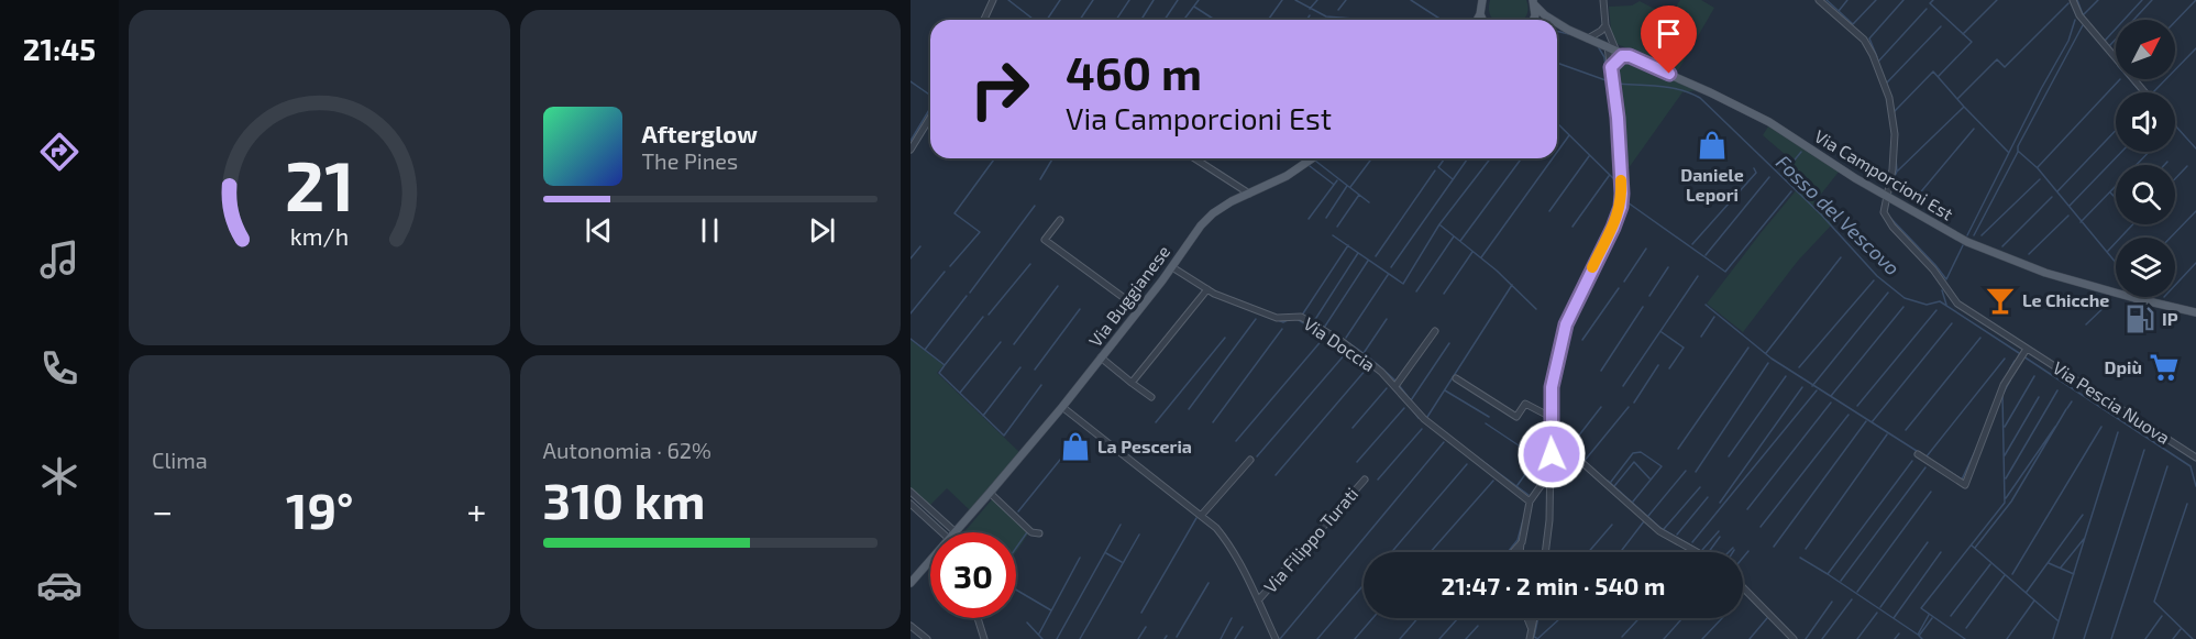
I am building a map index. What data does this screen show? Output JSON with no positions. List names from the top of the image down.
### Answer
{
  "streets": {
    "main road": ["Via Camporcioni Est", "Via Buggianese"],
    "street": ["Via Doccia", "Via Pescia Nuova", "Via Filippo Turati"]
  },
  "crossings": [
    ["Via Camporcioni Est", "Via Pescia Nuova"],
    ["Via Buggianese", "Via Doccia"]
  ],
  "water": ["Fosso del Vescovo"],
  "places": {
    "shop": ["Daniele Lepori", "La Pesceria"],
    "bar": ["Le Chicche"],
    "fuel station": ["IP"],
    "supermarket": ["Dpiù"]
  },
  "north": "top right",
  "page": {
    "tabs": "21:45",
    "turn": ["460 m", "Via Camporcioni Est"],
    "song": ["Afterglow", "The Pines"],
    "tile": [
      "Clima",
      ["Autonomia · 62%", "310 km"]
    ],
    "heat": ["−", "19°", "+"],
    "limit": "30",
    "trip": "21:47 · 2 min · 540 m",
    "gauge": ["21", "km/h"]
  }
}
